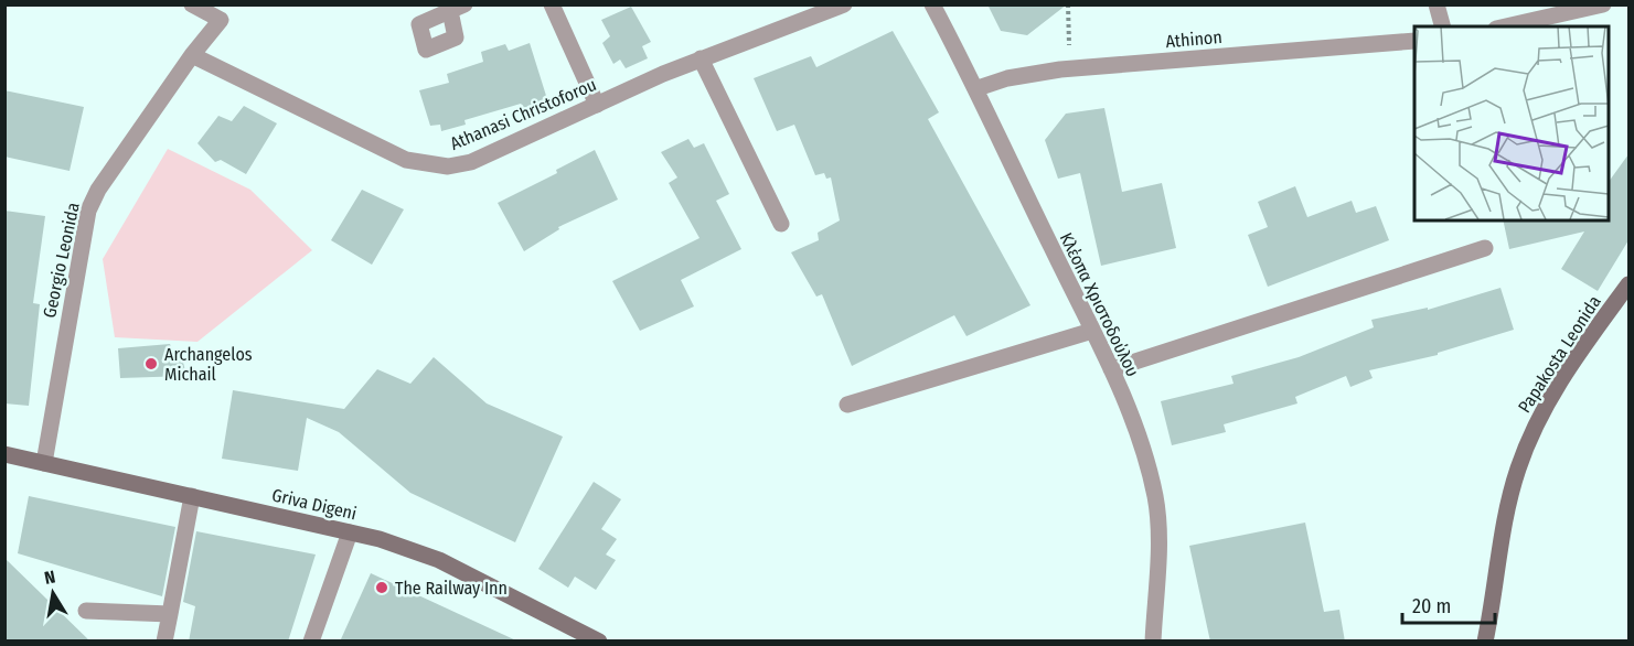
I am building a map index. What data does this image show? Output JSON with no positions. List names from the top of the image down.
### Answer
{
  "streets": {
    "main road": ["Papakosta Leonida", "Griva Digeni"],
    "street": [
      "Athinon",
      "Athanasi Christoforou",
      "Georgio Leonida",
      "Κλέοπα Χριστοδούλου"
    ]
  },
  "crossings": [
    ["Athinon", "Κλέοπα Χριστοδούλου"],
    ["Athanasi Christoforou", "Georgio Leonida"],
    ["Georgio Leonida", "Griva Digeni"]
  ],
  "places": ["Archangelos Michail", "The Railway Inn"],
  "scale_bar": "20 m",
  "north": "top"
}
